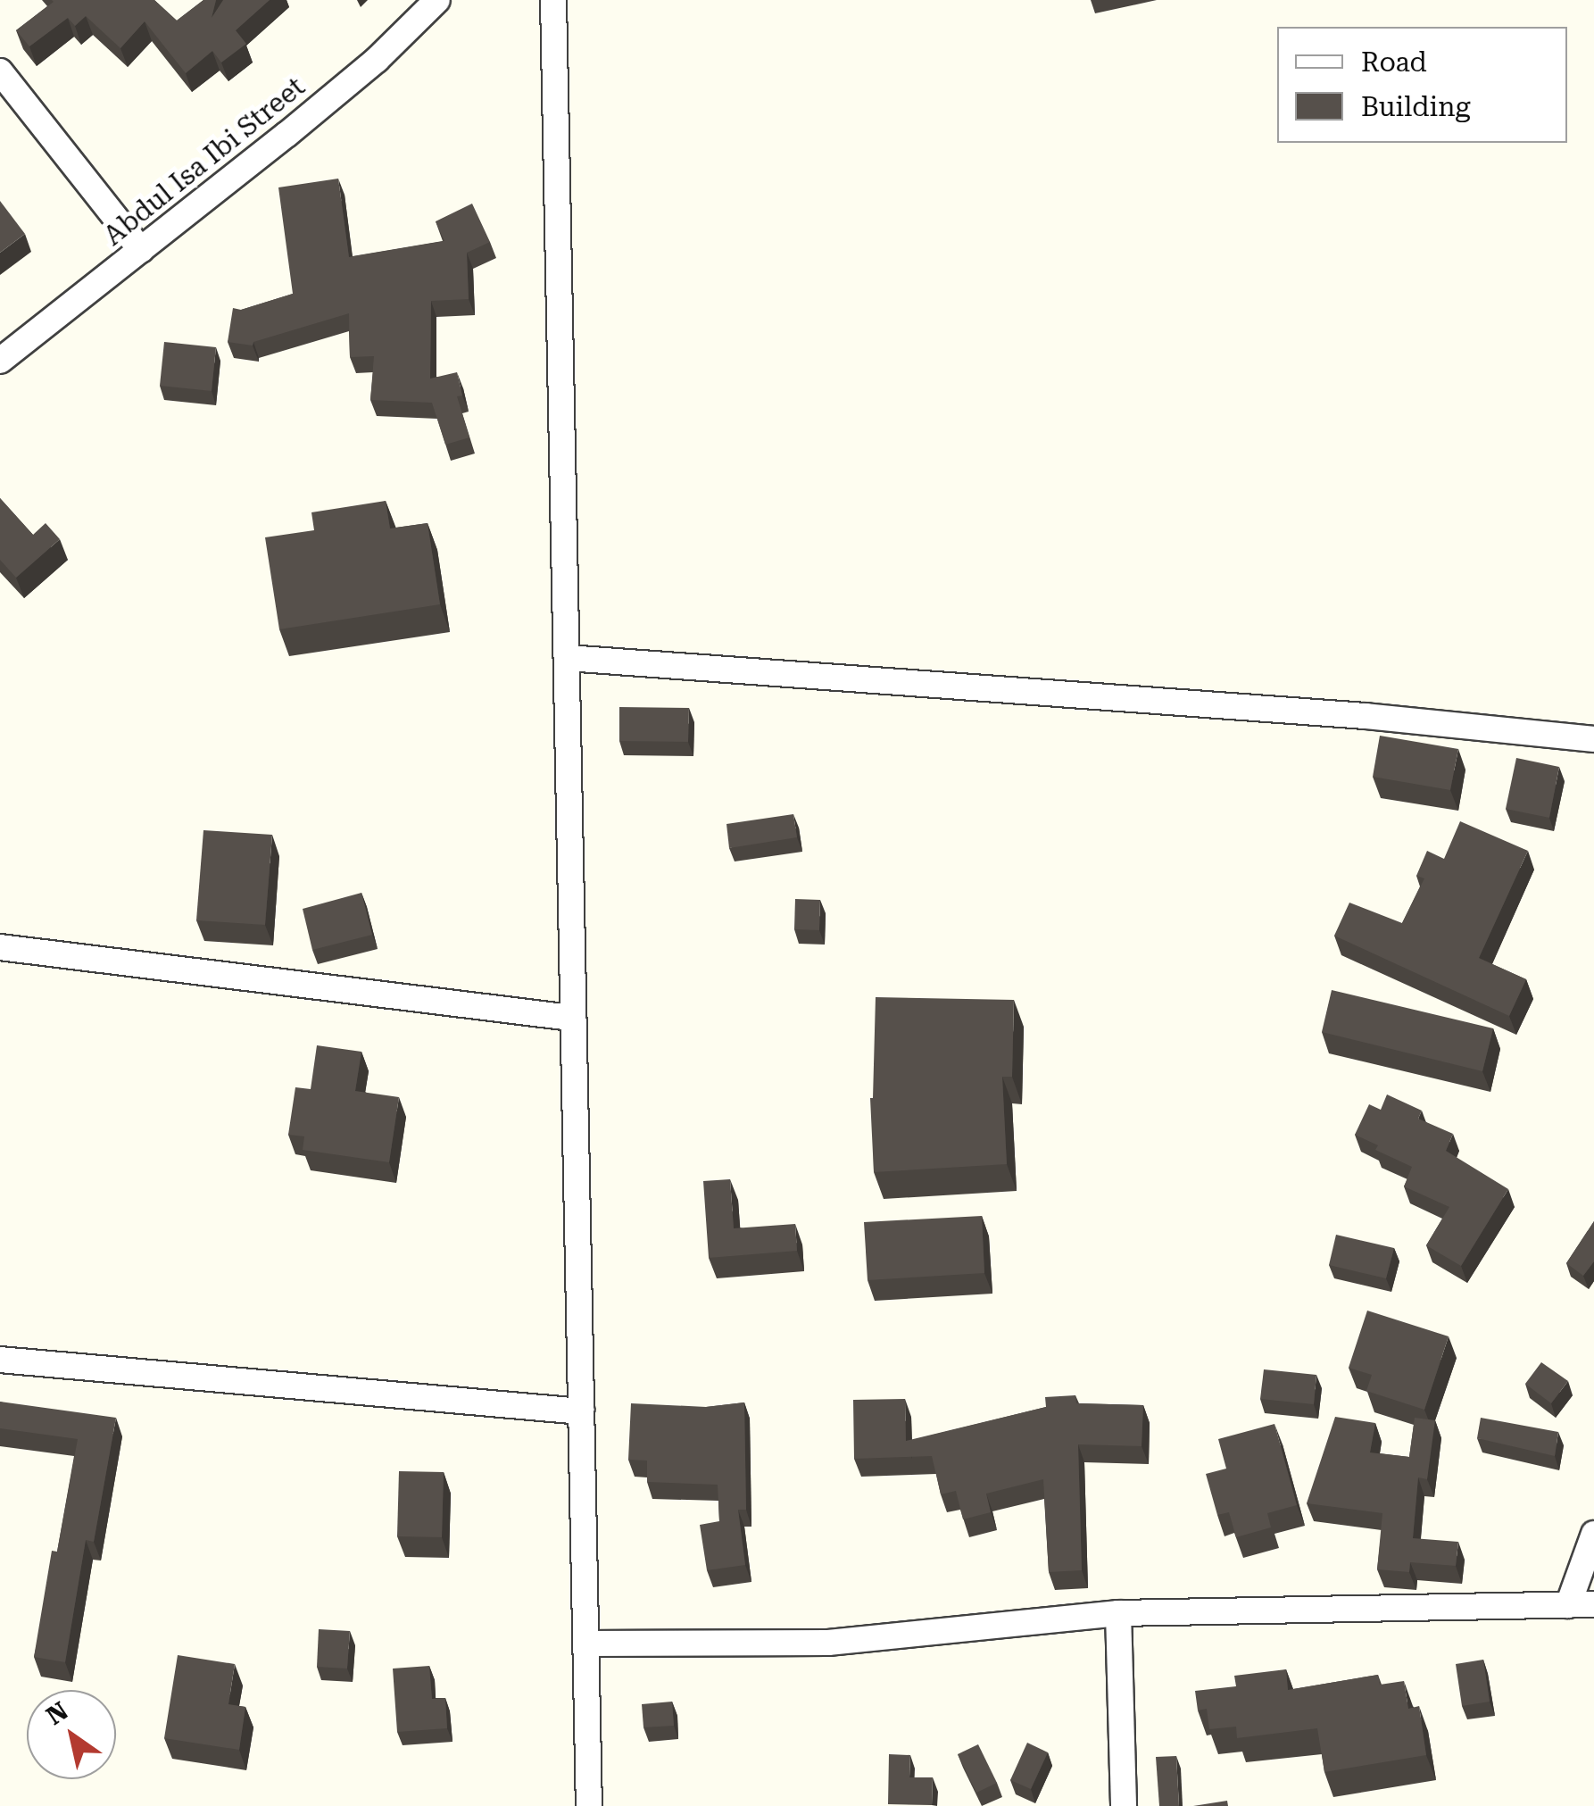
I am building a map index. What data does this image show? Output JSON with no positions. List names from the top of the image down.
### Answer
{
  "streets": {
    "street": ["Abdul Isa Ibi Street"]
  },
  "legend": ["Road", "Building"],
  "north": "top left"
}
